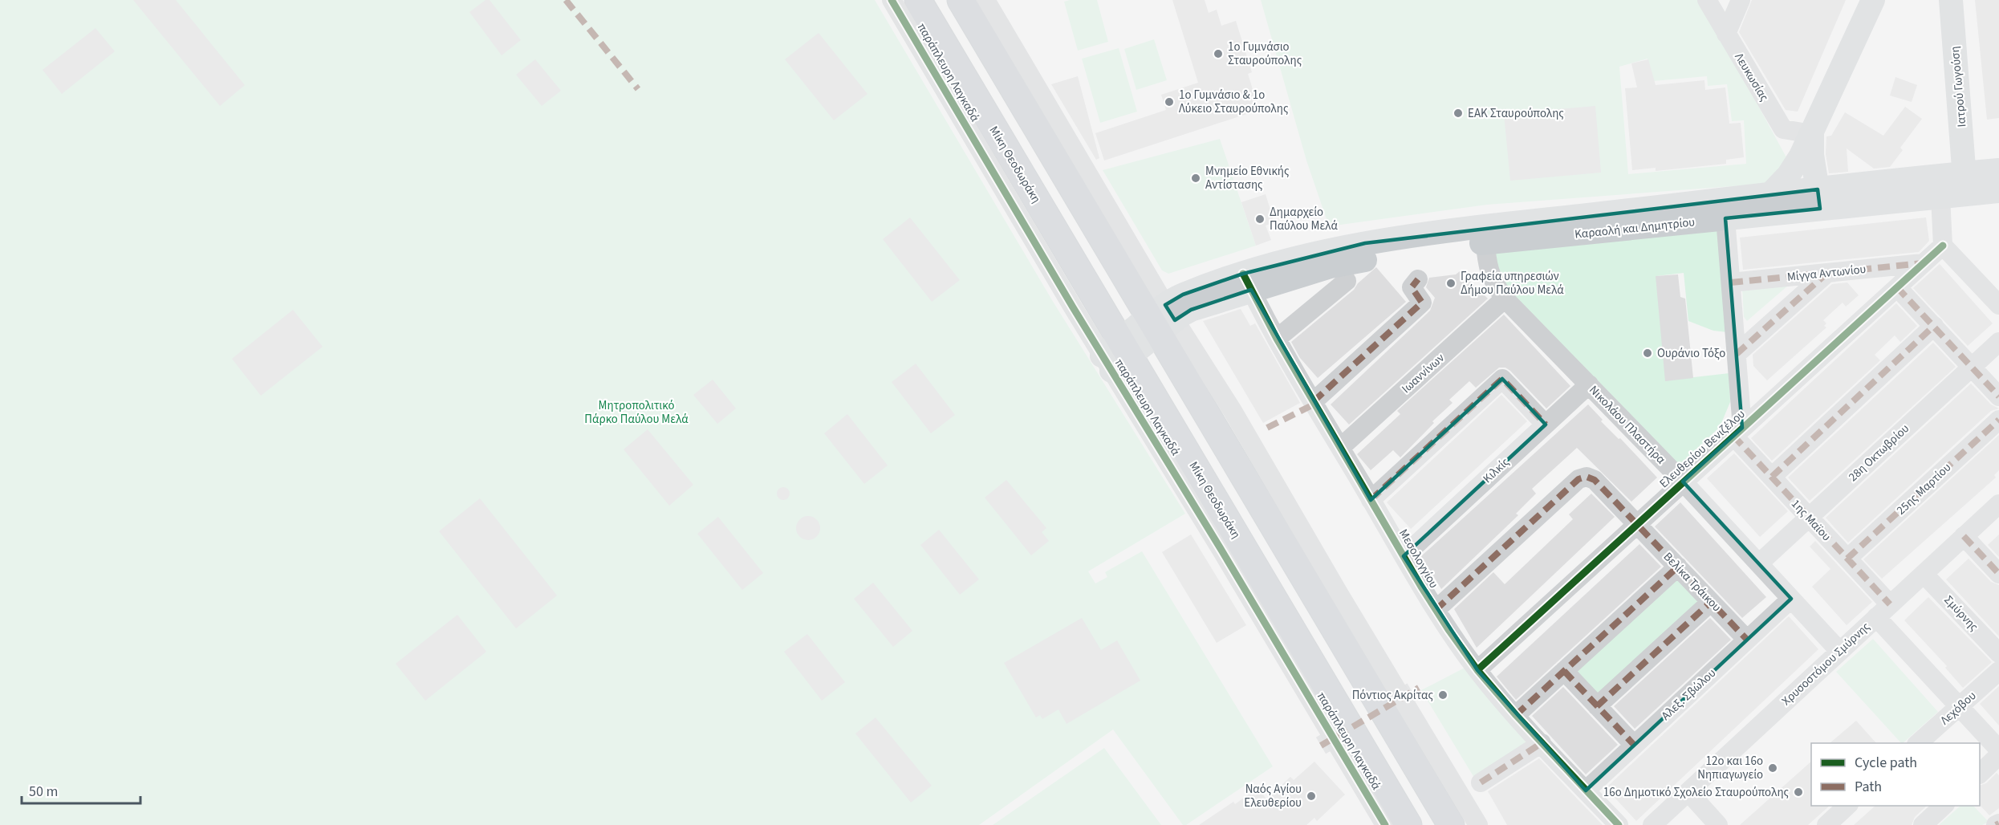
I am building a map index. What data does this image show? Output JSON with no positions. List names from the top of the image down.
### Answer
{
  "streets": {
    "highway": ["Μίκη Θεοδωράκη"],
    "main road": ["Ιατρού Γωγούση", "Καραολή και Δημητρίου"],
    "street": [
      "παράπλευρη Λαγκαδά",
      "Λευκωσίας",
      "Μίγγα Αντωνίου",
      "Ιωαννίνων",
      "Νικολάου Πλαστήρα",
      "Ελευθερίου Βενιζέλου",
      "28η Οκτωβρίου",
      "Κιλκίς",
      "25ης Μαρτίου",
      "1ης Μαϊου",
      "Μεσολογγίου",
      "Βελίκα Τράικου",
      "Σμύρνης",
      "Χρυσοστόμου Σμύρνης",
      "Αλεξ. Σβώλου",
      "Λεχόβου"
    ]
  },
  "crossings": [
    ["παράπλευρη Λαγκαδά", "Μίκη Θεοδωράκη"],
    ["παράπλευρη Λαγκαδά", "Καραολή και Δημητρίου"],
    ["Ιατρού Γωγούση", "Καραολή και Δημητρίου"],
    ["Μίκη Θεοδωράκη", "Καραολή και Δημητρίου"],
    ["Καραολή και Δημητρίου", "Νικολάου Πλαστήρα"],
    ["Καραολή και Δημητρίου", "Μεσολογγίου"],
    ["Μίγγα Αντωνίου", "Ελευθερίου Βενιζέλου"],
    ["Ιωαννίνων", "Νικολάου Πλαστήρα"],
    ["Ιωαννίνων", "Μεσολογγίου"],
    ["Νικολάου Πλαστήρα", "Ελευθερίου Βενιζέλου"],
    ["Νικολάου Πλαστήρα", "28η Οκτωβρίου"],
    ["Νικολάου Πλαστήρα", "Κιλκίς"],
    ["Νικολάου Πλαστήρα", "Χρυσοστόμου Σμύρνης"],
    ["Νικολάου Πλαστήρα", "Αλεξ. Σβώλου"],
    ["Ελευθερίου Βενιζέλου", "1ης Μαϊου"],
    ["Ελευθερίου Βενιζέλου", "Μεσολογγίου"],
    ["Ελευθερίου Βενιζέλου", "Βελίκα Τράικου"],
    ["28η Οκτωβρίου", "1ης Μαϊου"],
    ["Κιλκίς", "Μεσολογγίου"],
    ["25ης Μαρτίου", "1ης Μαϊου"],
    ["1ης Μαϊου", "Χρυσοστόμου Σμύρνης"],
    ["Μεσολογγίου", "Βελίκα Τράικου"],
    ["Μεσολογγίου", "Αλεξ. Σβώλου"],
    ["Βελίκα Τράικου", "Αλεξ. Σβώλου"],
    ["Σμύρνης", "Χρυσοστόμου Σμύρνης"]
  ],
  "parks": ["Μητροπολιτικό Πάρκο Παύλου Μελά"],
  "places": [
    "1ο Γυμνάσιο Σταυρούπολης",
    "1ο Γυμνάσιο & 1ο Λύκειο Σταυρούπολης",
    "EAK Σταυρούπολης",
    "Μνημείο Εθνικής Αντίστασης",
    "Δημαρχείο Παύλου Μελά",
    "Γραφεία υπηρεσιών Δήμου Παύλου Μελά",
    "Ουράνιο Τόξο",
    "Πόντιος Ακρίτας",
    "12ο και 16ο Νηπιαγωγείο",
    "16ο Δημοτικό Σχολείο Σταυρούπολης",
    "Ναός Αγίου Ελευθερίου"
  ],
  "legend": ["Cycle path", "Path"],
  "scale_bar": "50 m"
}
